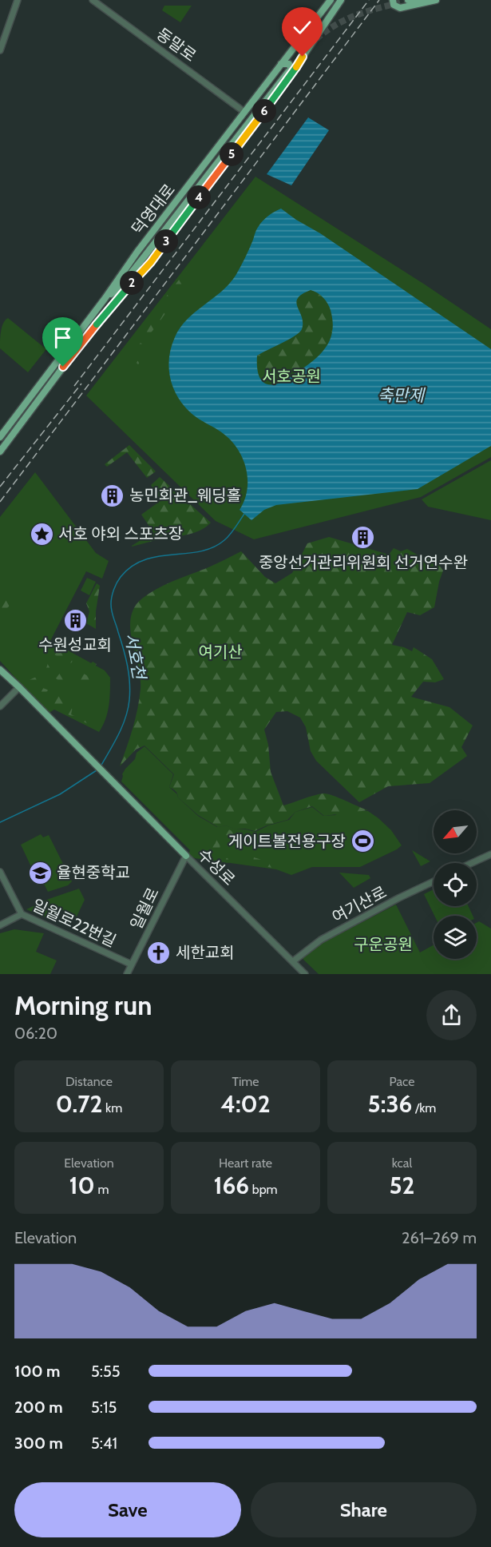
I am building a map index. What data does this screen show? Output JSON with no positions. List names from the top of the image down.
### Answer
{
  "streets": {
    "main road": ["덕영대로", "수성로"],
    "street": [
      "동말로",
      "여기산로",
      "일월로",
      "일월로22번길"
    ]
  },
  "crossings": [
    ["동말로", "덕영대로"],
    ["수성로", "여기산로"],
    ["수성로", "일월로"],
    ["일월로", "일월로22번길"]
  ],
  "water": ["축만제", "서호천"],
  "parks": ["서호공원", "여기산", "구운공원"],
  "places": {
    "building": ["농민회관_웨딩홀", "중앙선거관리위원회 선거연수완", "수원성교회"],
    "place": ["서호 야외 스포츠장"],
    "sports": ["게이트볼전용구장"],
    "school or university": ["율현중학교"],
    "church": ["세한교회"]
  },
  "north": "bottom left",
  "page": {
    "pins": [
      "6",
      "5",
      "4",
      "3",
      "2"
    ],
    "heading": ["Morning run", "06:20"],
    "stats": [
      ["Distance", "0.72 km"],
      ["Time", "4:02"],
      ["Pace", "5:36 /km"],
      ["Elevation", "10 m"],
      ["Heart rate", "166 bpm"],
      ["kcal", "52"]
    ],
    "chart": ["Elevation", "261–269 m"],
    "list": [
      {
        "name": "100 m",
        "note": "5:55"
      },
      {
        "name": "200 m",
        "note": "5:15"
      },
      {
        "name": "300 m",
        "note": "5:41"
      }
    ],
    "buttons": ["Save", "Share"]
  }
}
